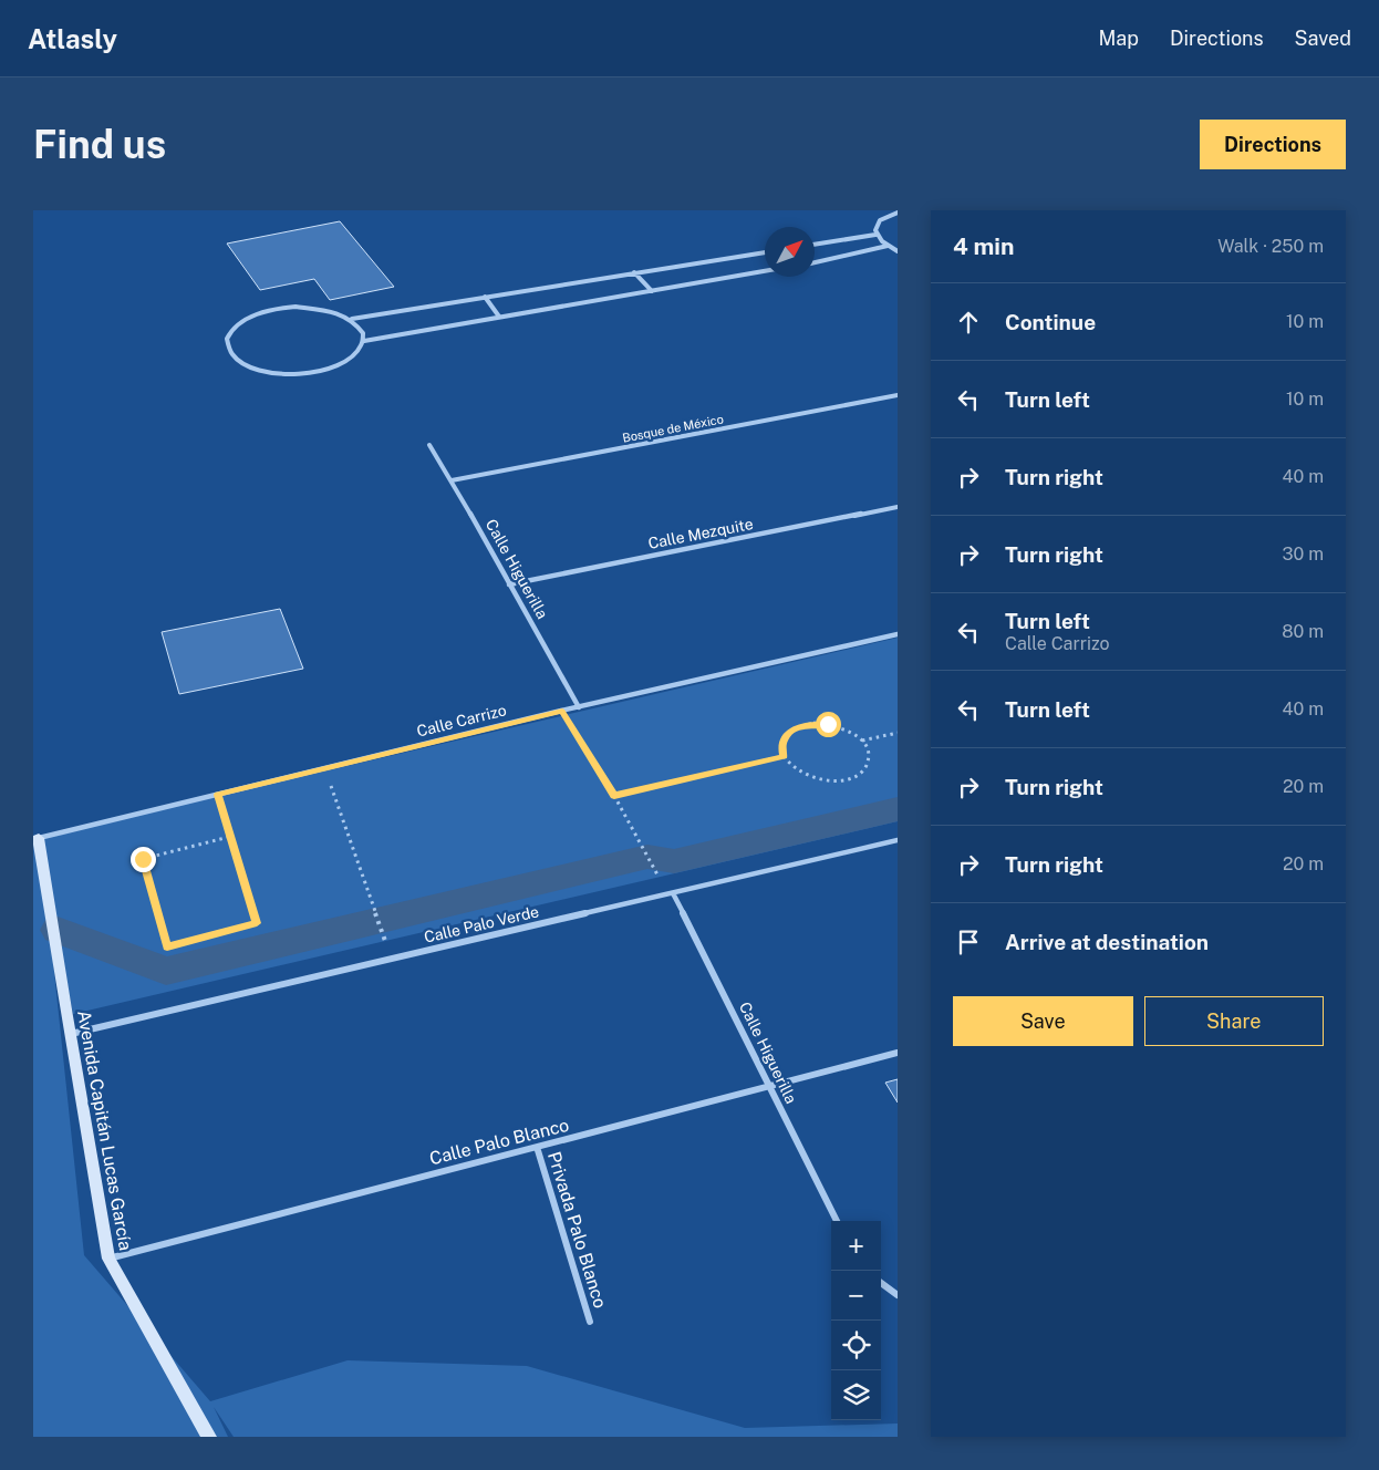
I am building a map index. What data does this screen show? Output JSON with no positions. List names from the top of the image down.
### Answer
{
  "streets": {
    "street": [
      "Bosque de México",
      "Calle Mezquite",
      "Calle Higuerilla",
      "Calle Carrizo",
      "Calle Palo Verde",
      "Avenida Capitán Lucas García",
      "Calle Palo Blanco",
      "Privada Palo Blanco"
    ]
  },
  "crossings": [
    ["Bosque de México", "Calle Higuerilla"],
    ["Calle Mezquite", "Calle Higuerilla"],
    ["Calle Higuerilla", "Calle Carrizo"],
    ["Calle Higuerilla", "Calle Palo Verde"],
    ["Calle Higuerilla", "Calle Palo Blanco"],
    ["Calle Carrizo", "Avenida Capitán Lucas García"],
    ["Calle Palo Verde", "Avenida Capitán Lucas García"],
    ["Avenida Capitán Lucas García", "Calle Palo Blanco"],
    ["Calle Palo Blanco", "Privada Palo Blanco"]
  ],
  "north": "top right",
  "page": {
    "header": "Atlasly",
    "nav": ["Map", "Directions", "Saved"],
    "buttons": [
      "Directions",
      ["Save", "Share"]
    ],
    "title": "Find us",
    "heading": ["4 min", "Walk · 250 m"],
    "list": [
      ["Continue", "10 m"],
      ["Turn left", "10 m"],
      ["Turn right", "40 m"],
      ["Turn right", "30 m"],
      ["Turn left", "Calle Carrizo", "80 m"],
      ["Turn left", "40 m"],
      ["Turn right", "20 m"],
      ["Turn right", "20 m"],
      "Arrive at destination"
    ],
    "map_buttons": ["+", "−"]
  }
}
